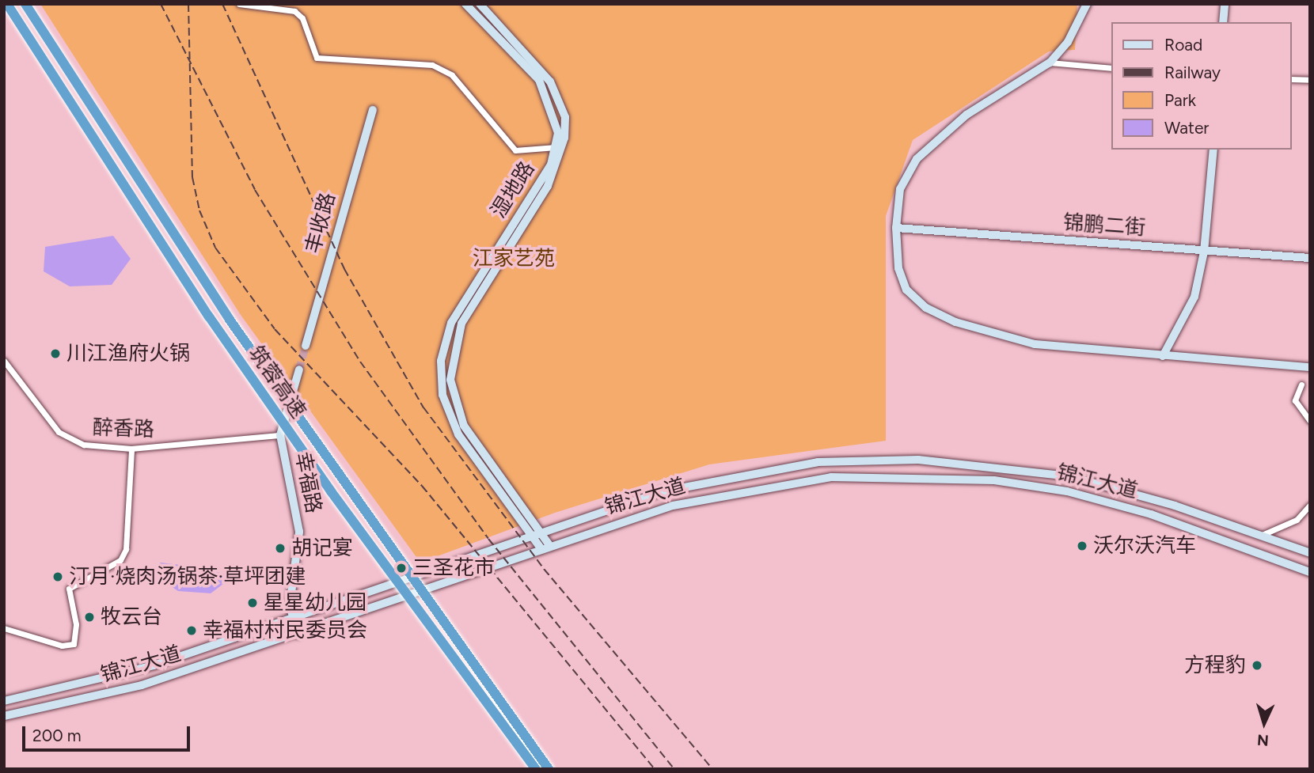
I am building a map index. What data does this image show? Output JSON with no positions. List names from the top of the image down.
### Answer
{
  "streets": {
    "highway": ["筑蓉高速"],
    "street": [
      "湿地路",
      "丰收路",
      "锦鹏二街",
      "醉香路",
      "锦江大道",
      "幸福路"
    ]
  },
  "crossings": [
    ["湿地路", "锦江大道"],
    ["醉香路", "幸福路"],
    ["锦江大道", "幸福路"]
  ],
  "parks": ["江家艺苑"],
  "places": [
    "川江渔府火锅",
    "沃尔沃汽车",
    "胡记宴",
    "三圣花市",
    "汀月·烧肉汤锅茶·草坪团建",
    "星星幼儿园",
    "牧云台",
    "幸福村村民委员会",
    "方程豹"
  ],
  "legend": [
    "Road",
    "Railway",
    "Park",
    "Water"
  ],
  "scale_bar": "200 m",
  "north": "bottom"
}
